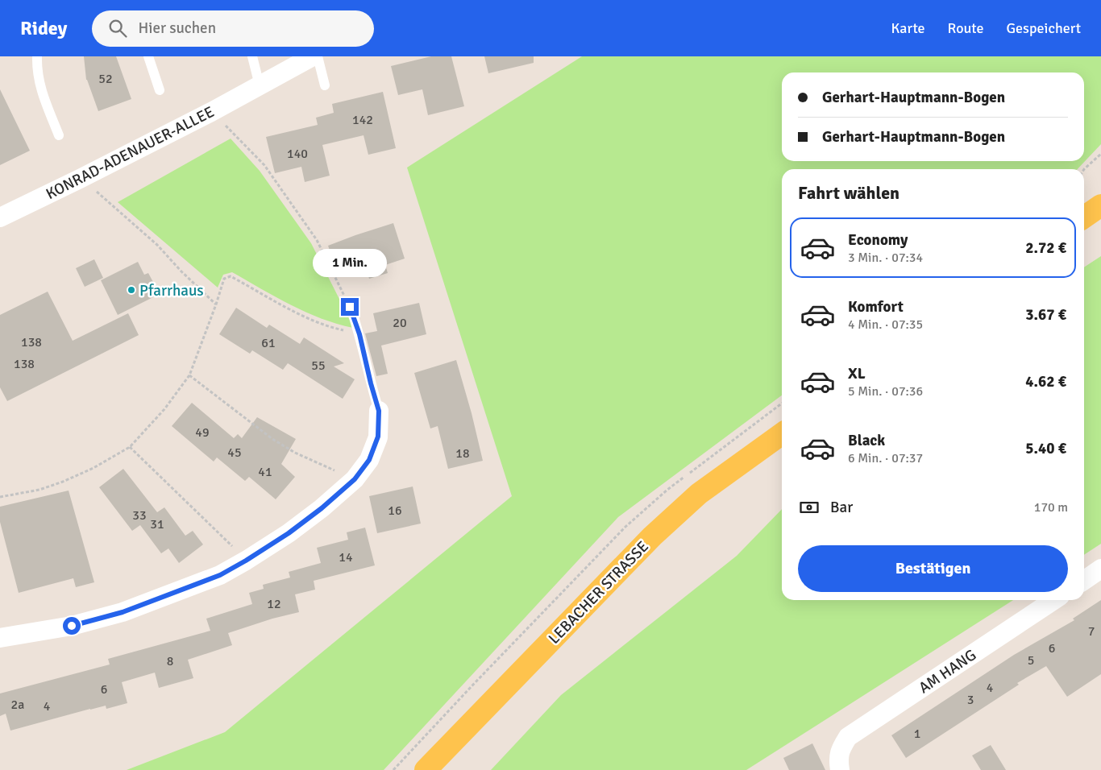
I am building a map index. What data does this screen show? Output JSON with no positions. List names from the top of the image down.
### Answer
{
  "streets": {
    "main road": ["LEBACHER STRASSE"],
    "street": ["KONRAD-ADENAUER-ALLEE", "AM HANG"]
  },
  "places": ["Pfarrhaus"],
  "house_numbers": [
    "52",
    "142",
    "140",
    "20",
    "138",
    "61",
    "138",
    "55",
    "49",
    "45",
    "18",
    "41",
    "16",
    "33",
    "31",
    "14",
    "12",
    "7",
    "6",
    "5",
    "8",
    "4",
    "6",
    "3",
    "2a",
    "4",
    "1"
  ],
  "page": {
    "header": "Ridey",
    "search": "Hier suchen",
    "nav": ["Karte", "Route", "Gespeichert"],
    "banner": ["Gerhart-Hauptmann-Bogen", "Gerhart-Hauptmann-Bogen"],
    "heading": "Fahrt wählen",
    "list": [
      {
        "name": "Economy",
        "note": "3 Min. · 07:34",
        "value": "2.72 €"
      },
      {
        "name": "Komfort",
        "note": "4 Min. · 07:35",
        "value": "3.67 €"
      },
      {
        "name": "XL",
        "note": "5 Min. · 07:36",
        "value": "4.62 €"
      },
      {
        "name": "Black",
        "note": "6 Min. · 07:37",
        "value": "5.40 €"
      }
    ],
    "bubble": "1 Min.",
    "pay": ["Bar", "170 m"],
    "buttons": "Bestätigen"
  }
}
